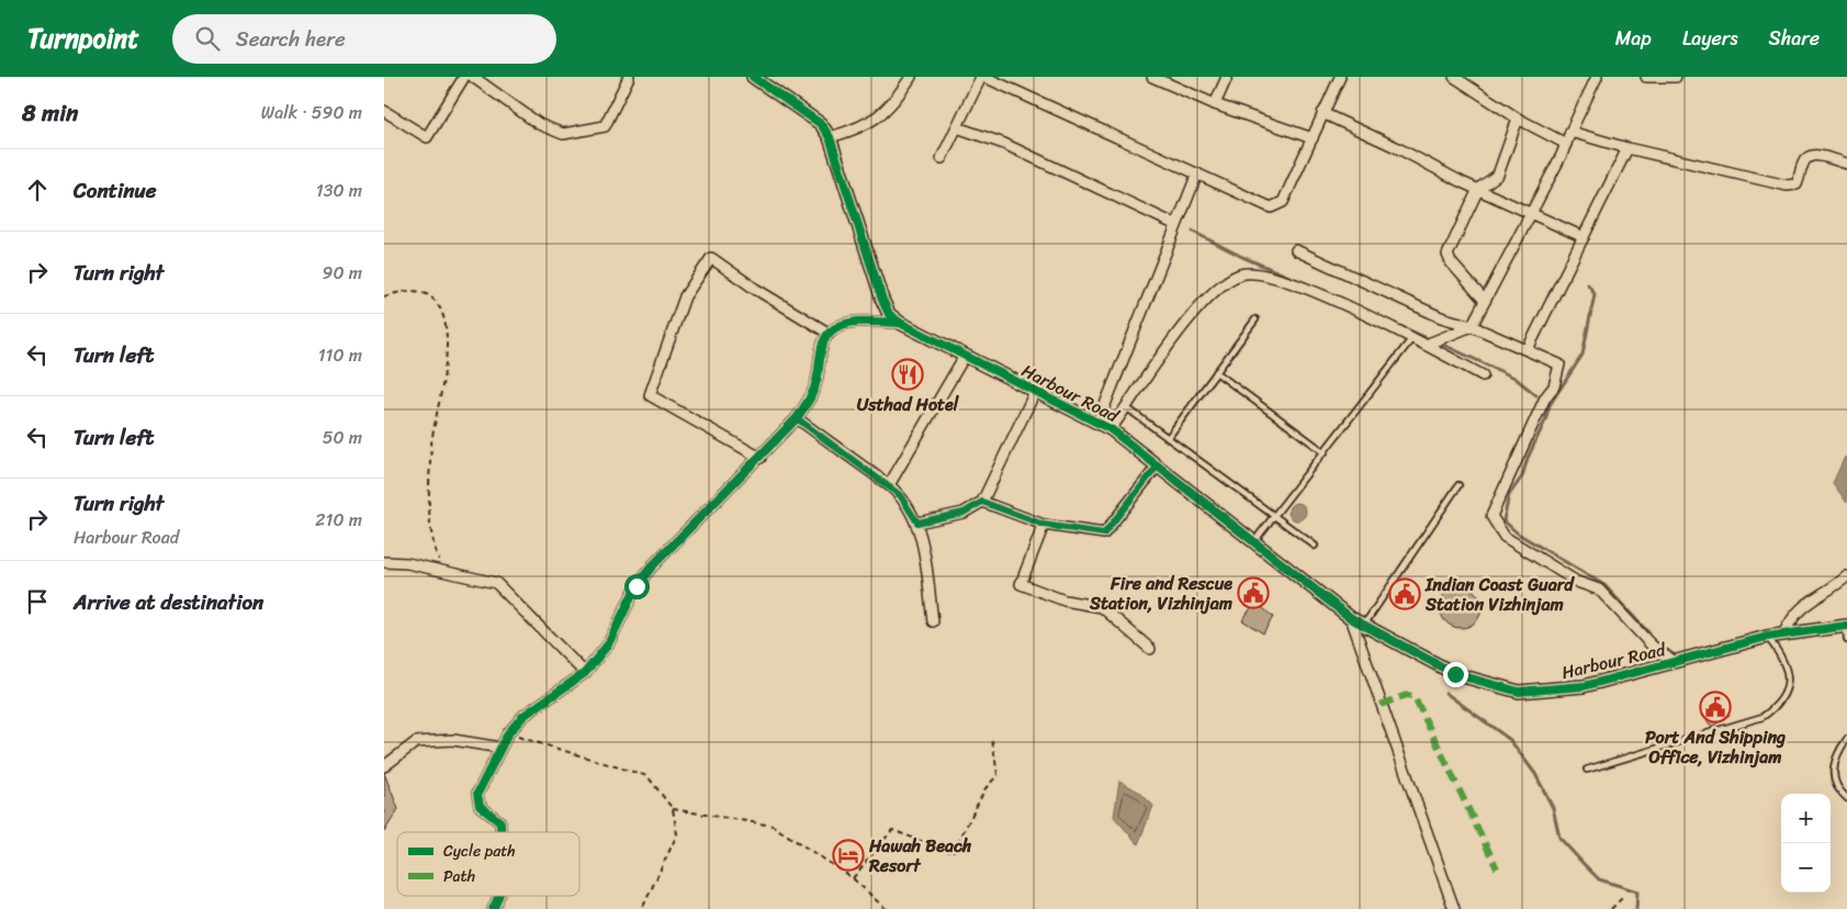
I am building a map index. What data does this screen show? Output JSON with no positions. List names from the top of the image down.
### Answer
{
  "streets": {
    "street": ["Harbour Road"]
  },
  "places": {
    "restaurant": ["Usthad Hotel"],
    "public building": ["Fire and Rescue Station, Vizhinjam", "Indian Coast Guard Station Vizhinjam", "Port And Shipping Office, Vizhinjam"],
    "hotel": ["Hawah Beach Resort"]
  },
  "legend": ["Cycle path", "Path"],
  "page": {
    "header": "Turnpoint",
    "search": "Search here",
    "nav": ["Map", "Layers", "Share"],
    "heading": ["8 min", "Walk · 590 m"],
    "list": [
      ["Continue", "130 m"],
      ["Turn right", "90 m"],
      ["Turn left", "110 m"],
      ["Turn left", "50 m"],
      ["Turn right", "Harbour Road", "210 m"],
      "Arrive at destination"
    ],
    "map_buttons": ["+", "−"]
  }
}
